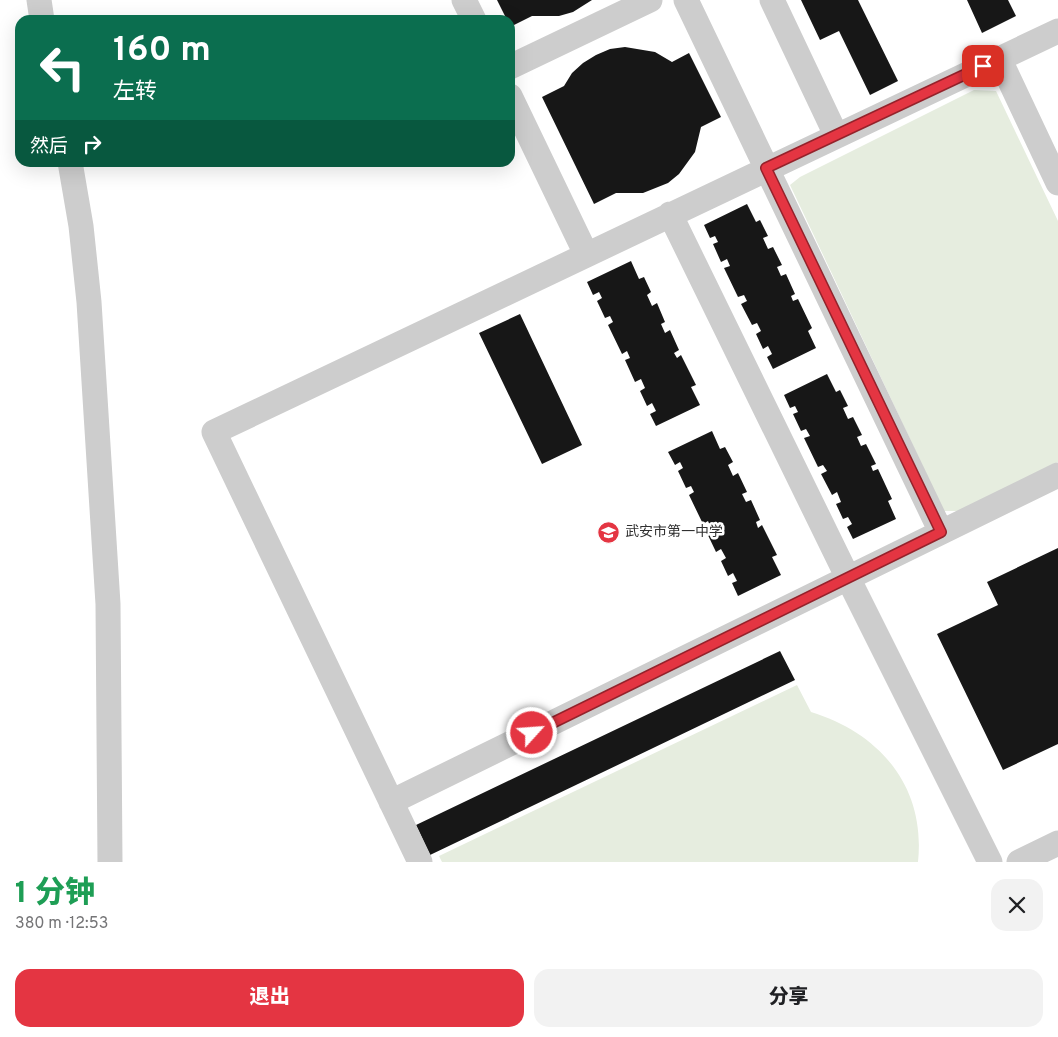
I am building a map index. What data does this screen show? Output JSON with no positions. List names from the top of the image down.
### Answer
{
  "places": {
    "school or university": ["武安市第一中学"]
  },
  "page": {
    "turn": ["160 m", "左转"],
    "then": "然后",
    "heading": ["1 分钟", "380 m · 12:53"],
    "buttons": ["退出", "分享"]
  }
}
